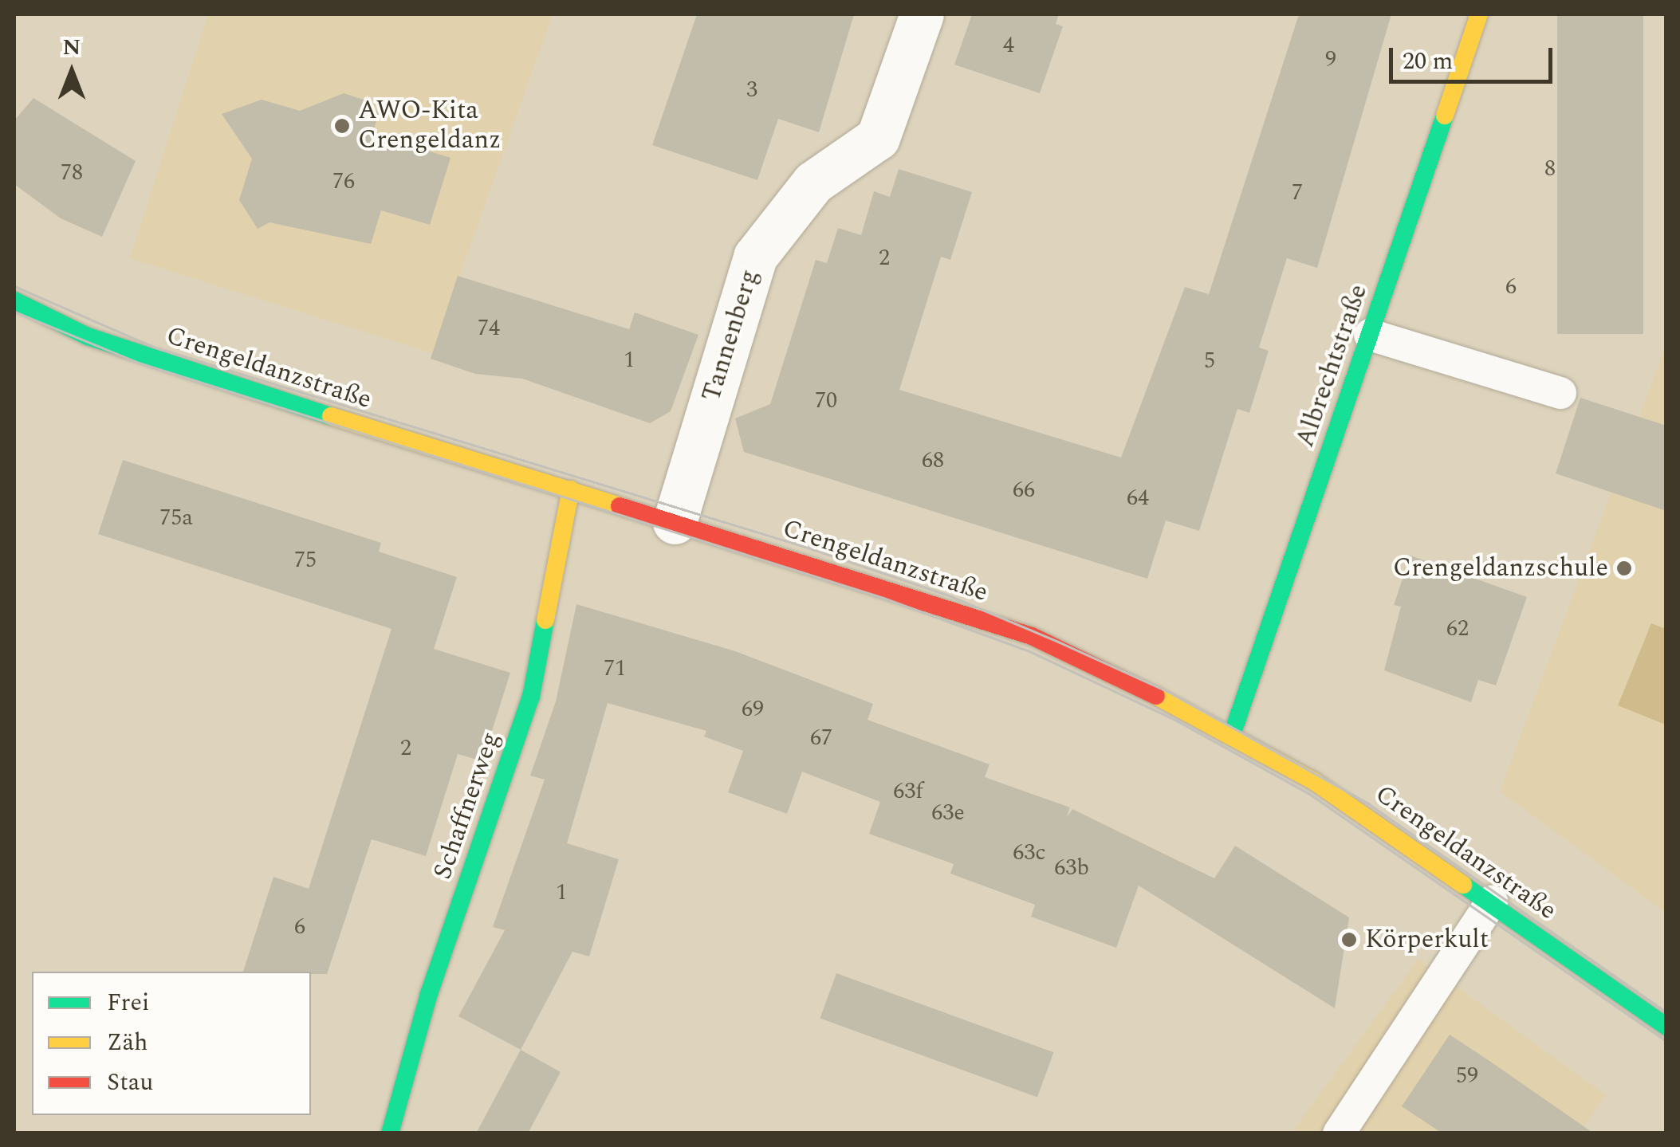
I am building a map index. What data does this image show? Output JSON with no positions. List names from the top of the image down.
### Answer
{
  "streets": {
    "main road": ["Albrechtstraße", "Crengeldanzstraße", "Schaffnerweg"],
    "street": ["Tannenberg"]
  },
  "crossings": [
    ["Tannenberg", "Crengeldanzstraße"],
    ["Albrechtstraße", "Crengeldanzstraße"],
    ["Crengeldanzstraße", "Schaffnerweg"]
  ],
  "places": ["AWO-Kita Crengeldanz", "Crengeldanzschule", "Körperkult"],
  "house_numbers": [
    "4",
    "9",
    "3",
    "8",
    "78",
    "76",
    "7",
    "2",
    "6",
    "74",
    "1",
    "5",
    "70",
    "68",
    "66",
    "64",
    "75a",
    "75",
    "62",
    "71",
    "69",
    "67",
    "2",
    "63f",
    "63e",
    "63c",
    "63b",
    "1",
    "6",
    "59"
  ],
  "legend": ["Frei", "Zäh", "Stau"],
  "scale_bar": "20 m",
  "north": "top"
}
